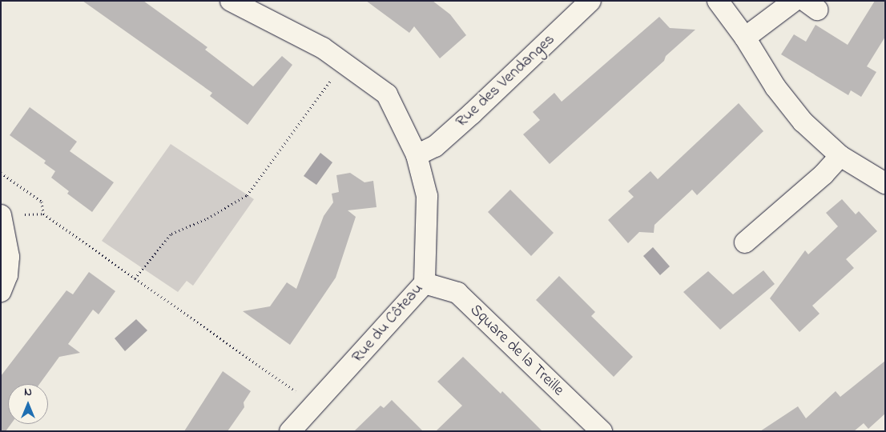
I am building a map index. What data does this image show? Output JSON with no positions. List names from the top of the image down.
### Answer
{
  "streets": {
    "street": ["Rue des Vendanges", "Rue du Côteau", "Square de la Treille"]
  },
  "crossings": [
    ["Rue des Vendanges", "Rue du Côteau"],
    ["Rue du Côteau", "Square de la Treille"]
  ],
  "north": "top"
}
